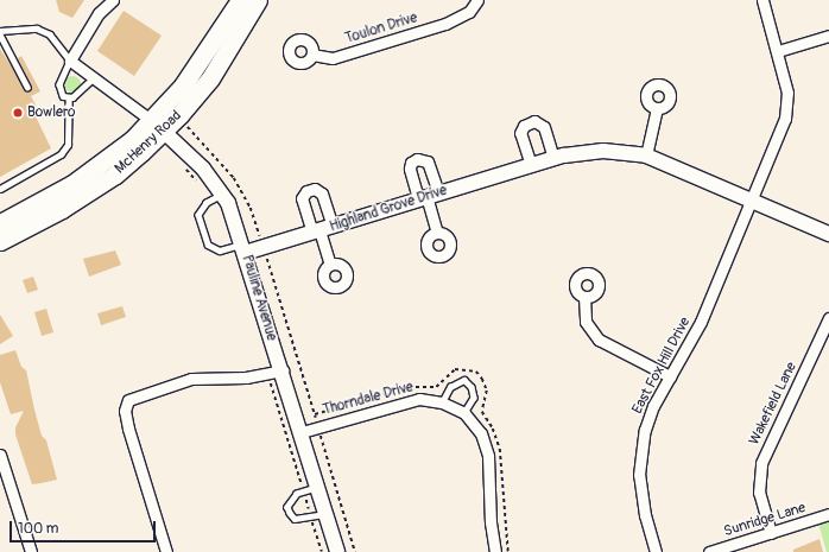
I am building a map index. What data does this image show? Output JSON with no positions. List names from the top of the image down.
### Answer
{
  "streets": {
    "main road": ["McHenry Road"],
    "street": [
      "Toulon Drive",
      "Highland Grove Drive",
      "Pauline Avenue",
      "East Fox Hill Drive",
      "Thorndale Drive",
      "Wakefield Lane",
      "Sunridge Lane"
    ]
  },
  "crossings": [
    ["McHenry Road", "Pauline Avenue"],
    ["Highland Grove Drive", "Pauline Avenue"],
    ["Highland Grove Drive", "East Fox Hill Drive"],
    ["Pauline Avenue", "Thorndale Drive"],
    ["Wakefield Lane", "Sunridge Lane"]
  ],
  "places": ["Bowlero"],
  "scale_bar": "100 m"
}
